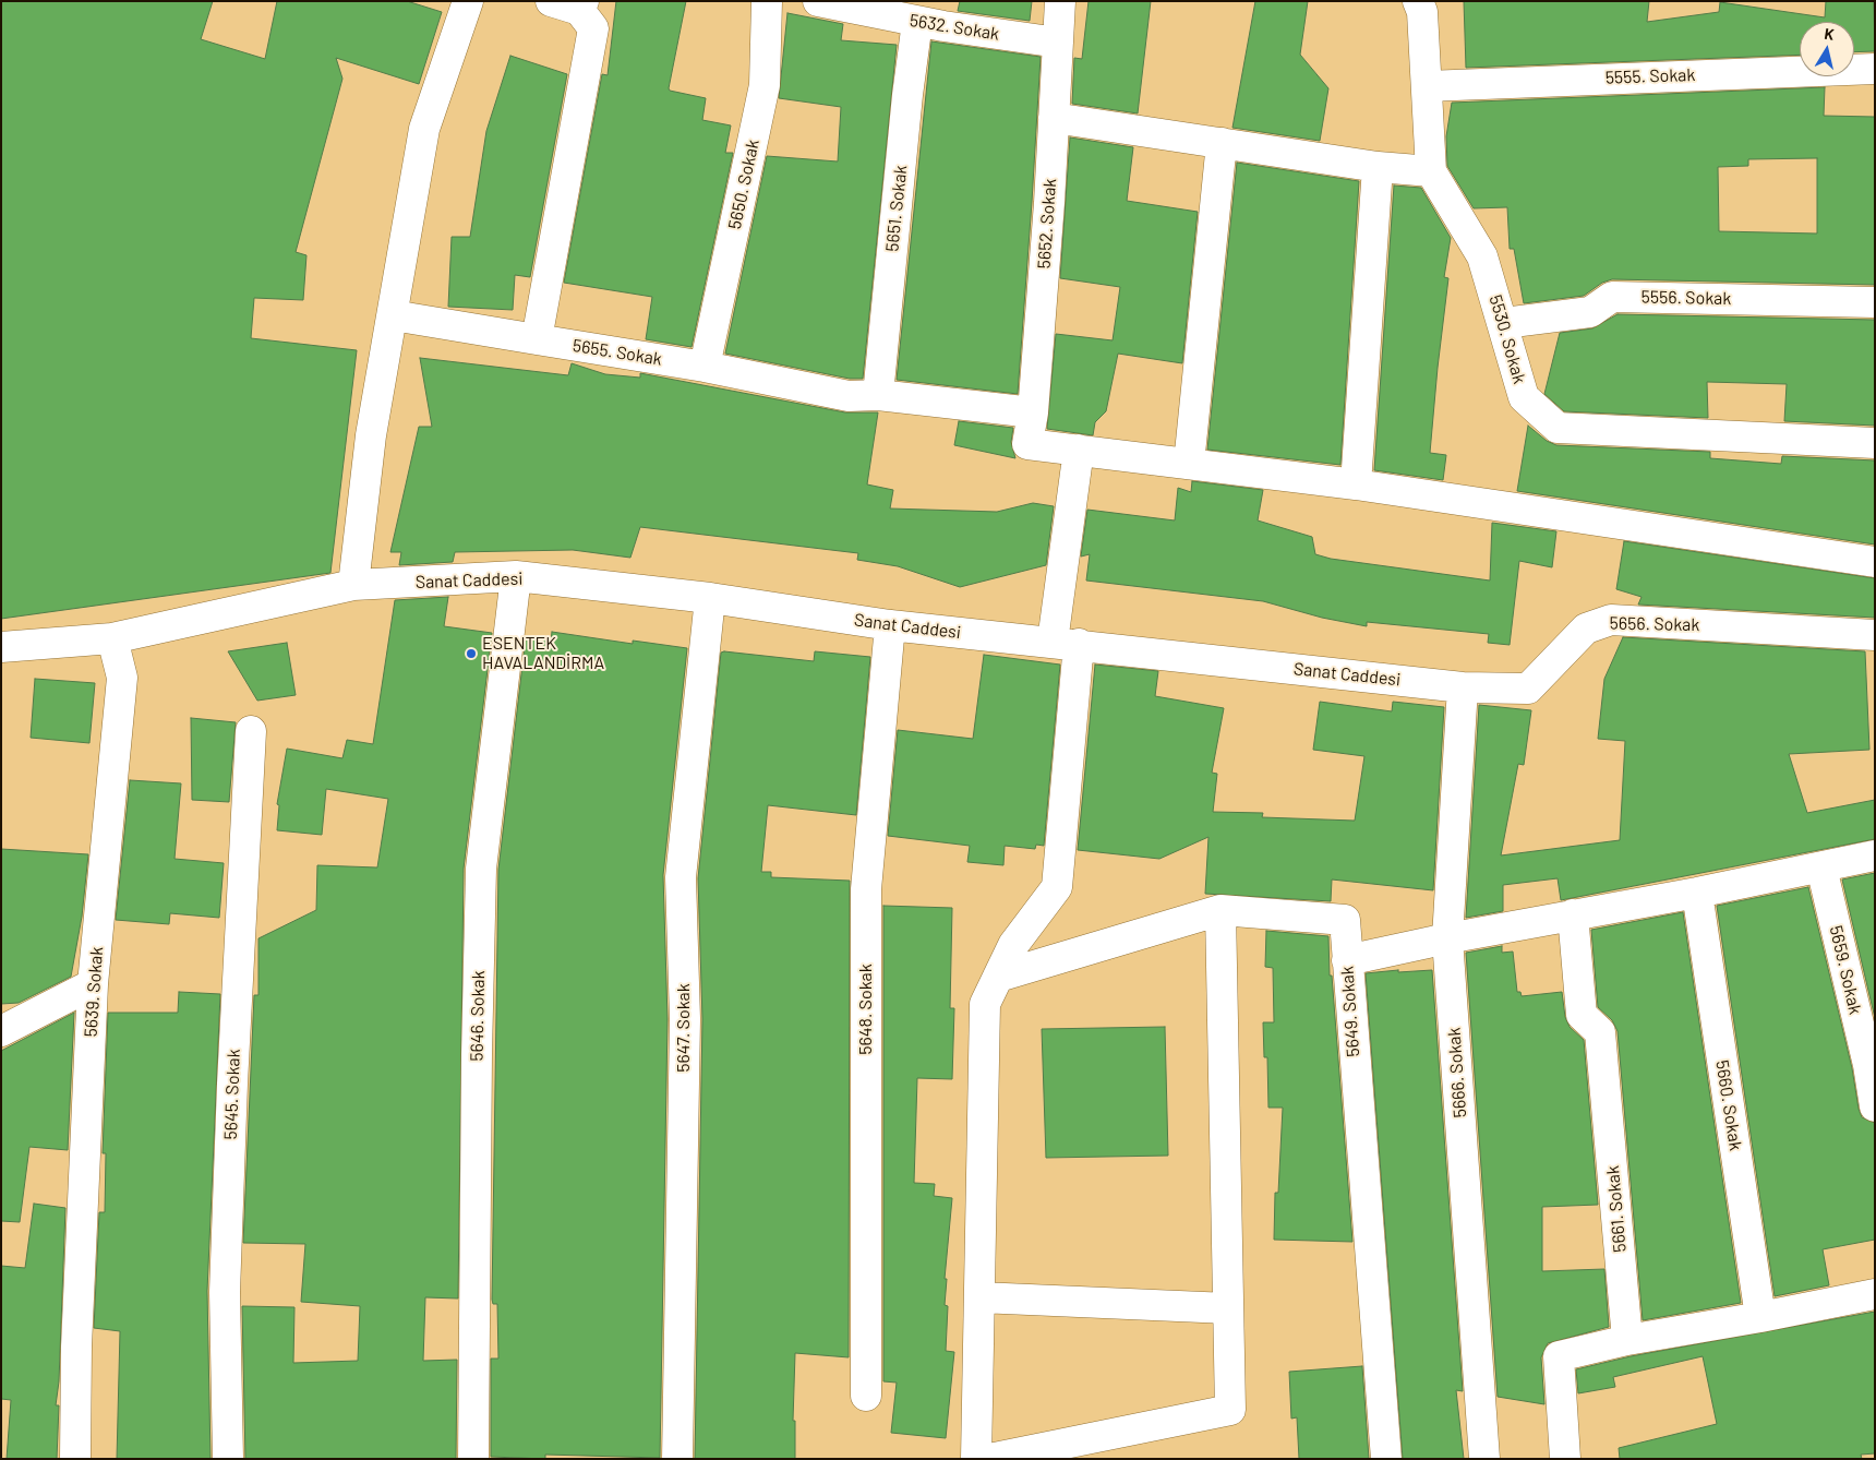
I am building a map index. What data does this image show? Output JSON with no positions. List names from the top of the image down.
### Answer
{
  "streets": {
    "street": [
      "5632. Sokak",
      "5555. Sokak",
      "5650. Sokak",
      "5651. Sokak",
      "5652. Sokak",
      "5556. Sokak",
      "5530. Sokak",
      "5655. Sokak",
      "Sanat Caddesi",
      "5656. Sokak",
      "5659. Sokak",
      "5639. Sokak",
      "5648. Sokak",
      "5649. Sokak",
      "5646. Sokak",
      "5647. Sokak",
      "5666. Sokak",
      "5645. Sokak",
      "5660. Sokak",
      "5661. Sokak"
    ]
  },
  "crossings": [
    ["5632. Sokak", "5651. Sokak"],
    ["5632. Sokak", "5652. Sokak"],
    ["5555. Sokak", "5530. Sokak"],
    ["5650. Sokak", "5655. Sokak"],
    ["5651. Sokak", "5655. Sokak"],
    ["5652. Sokak", "5655. Sokak"],
    ["5556. Sokak", "5530. Sokak"],
    ["Sanat Caddesi", "5656. Sokak"],
    ["Sanat Caddesi", "5639. Sokak"],
    ["Sanat Caddesi", "5648. Sokak"],
    ["Sanat Caddesi", "5646. Sokak"],
    ["Sanat Caddesi", "5647. Sokak"],
    ["Sanat Caddesi", "5666. Sokak"],
    ["5656. Sokak", "5666. Sokak"]
  ],
  "places": ["ESENTEK HAVALANDİRMA"],
  "north": "top"
}
